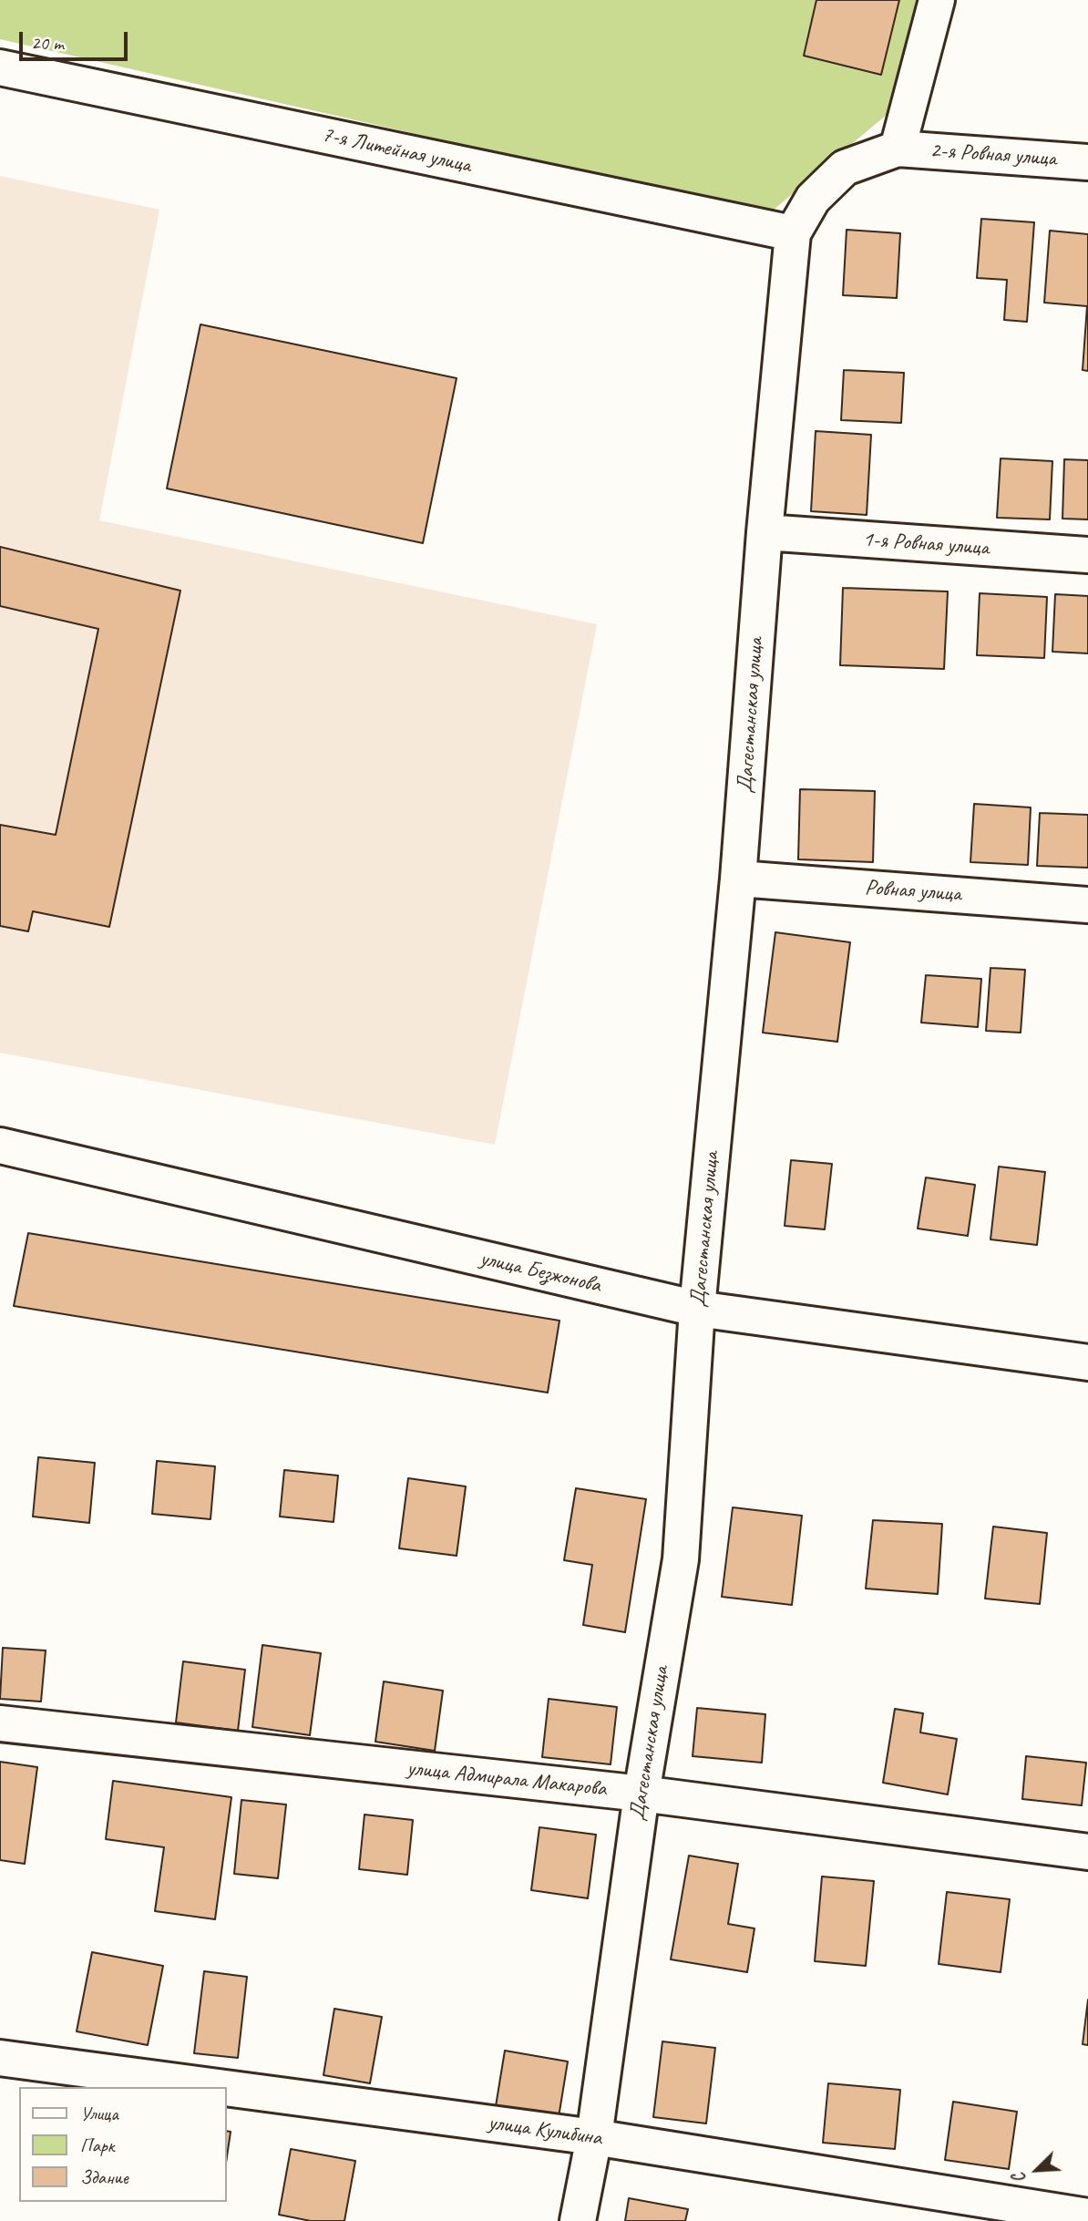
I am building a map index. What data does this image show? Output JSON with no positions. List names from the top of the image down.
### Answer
{
  "streets": {
    "street": [
      "7-я Литейная улица",
      "2-я Ровная улица",
      "1-я Ровная улица",
      "Дагестанская улица",
      "Ровная улица",
      "улица Безжонова",
      "улица Адмирала Макарова",
      "улица Кулибина"
    ]
  },
  "crossings": [
    ["7-я Литейная улица", "Дагестанская улица"],
    ["1-я Ровная улица", "Дагестанская улица"],
    ["Дагестанская улица", "Ровная улица"],
    ["Дагестанская улица", "улица Безжонова"],
    ["Дагестанская улица", "улица Адмирала Макарова"],
    ["Дагестанская улица", "улица Кулибина"]
  ],
  "legend": ["Улица", "Парк", "Здание"],
  "scale_bar": "20 m",
  "north": "bottom left"
}
